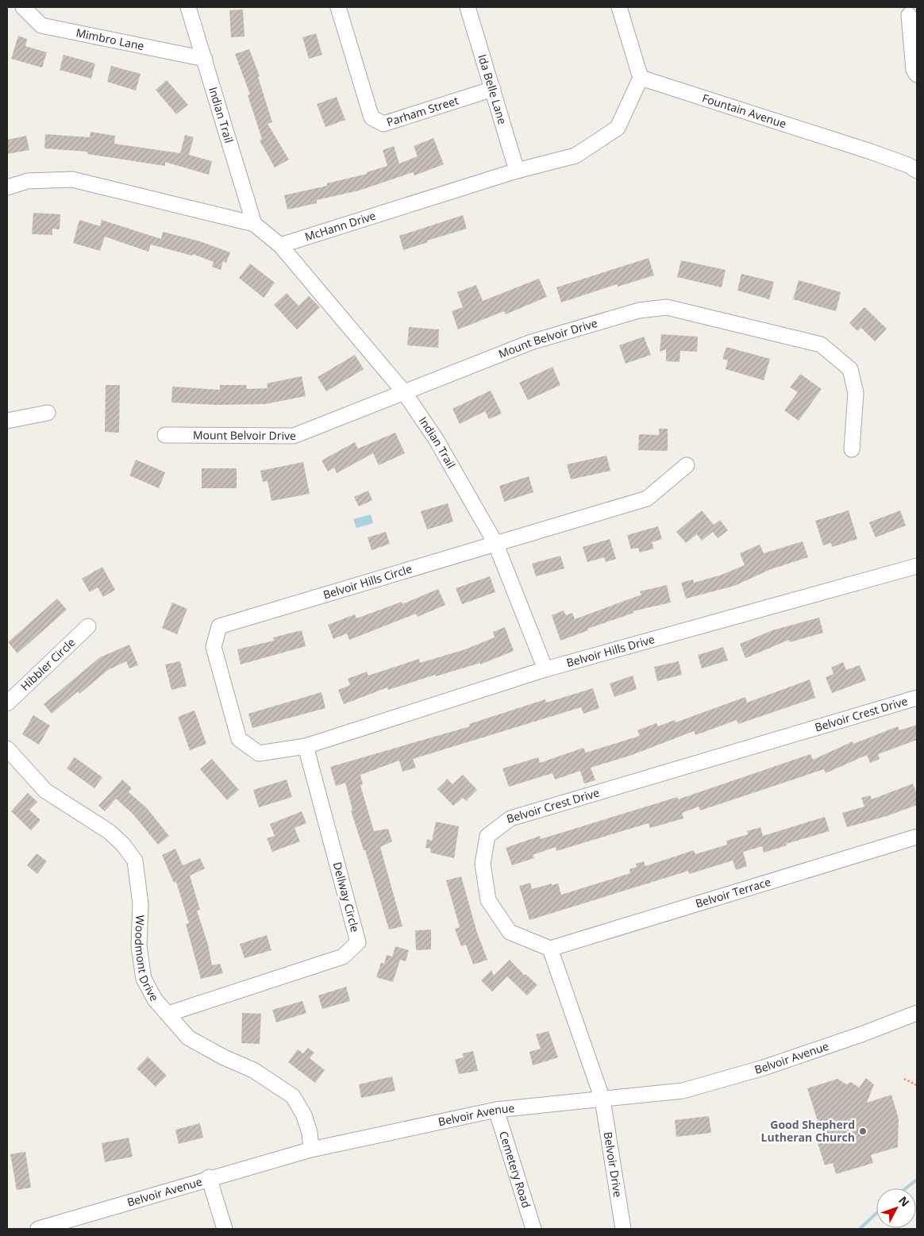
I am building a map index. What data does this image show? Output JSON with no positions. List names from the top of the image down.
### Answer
{
  "streets": {
    "street": [
      "Mimbro Lane",
      "Ida Belle Lane",
      "Parham Street",
      "Fountain Avenue",
      "Indian Trail",
      "McHann Drive",
      "Mount Belvoir Drive",
      "Belvoir Hills Circle",
      "Belvoir Hills Drive",
      "Hibbler Circle",
      "Belvoir Crest Drive",
      "Belvoir Terrace",
      "Dellway Circle",
      "Woodmont Drive",
      "Belvoir Avenue",
      "Belvoir Drive",
      "Cemetery Road"
    ]
  },
  "crossings": [
    ["Mimbro Lane", "Indian Trail"],
    ["Ida Belle Lane", "Parham Street"],
    ["Ida Belle Lane", "McHann Drive"],
    ["Fountain Avenue", "McHann Drive"],
    ["Indian Trail", "McHann Drive"],
    ["Indian Trail", "Mount Belvoir Drive"],
    ["Indian Trail", "Belvoir Hills Circle"],
    ["Indian Trail", "Belvoir Hills Drive"],
    ["Belvoir Hills Circle", "Belvoir Hills Drive"],
    ["Belvoir Hills Circle", "Dellway Circle"],
    ["Belvoir Hills Drive", "Dellway Circle"],
    ["Belvoir Crest Drive", "Belvoir Terrace"],
    ["Dellway Circle", "Woodmont Drive"],
    ["Woodmont Drive", "Belvoir Avenue"],
    ["Belvoir Avenue", "Belvoir Drive"],
    ["Belvoir Avenue", "Cemetery Road"]
  ],
  "places": ["Good Shepherd Lutheran Church"],
  "north": "top right"
}
